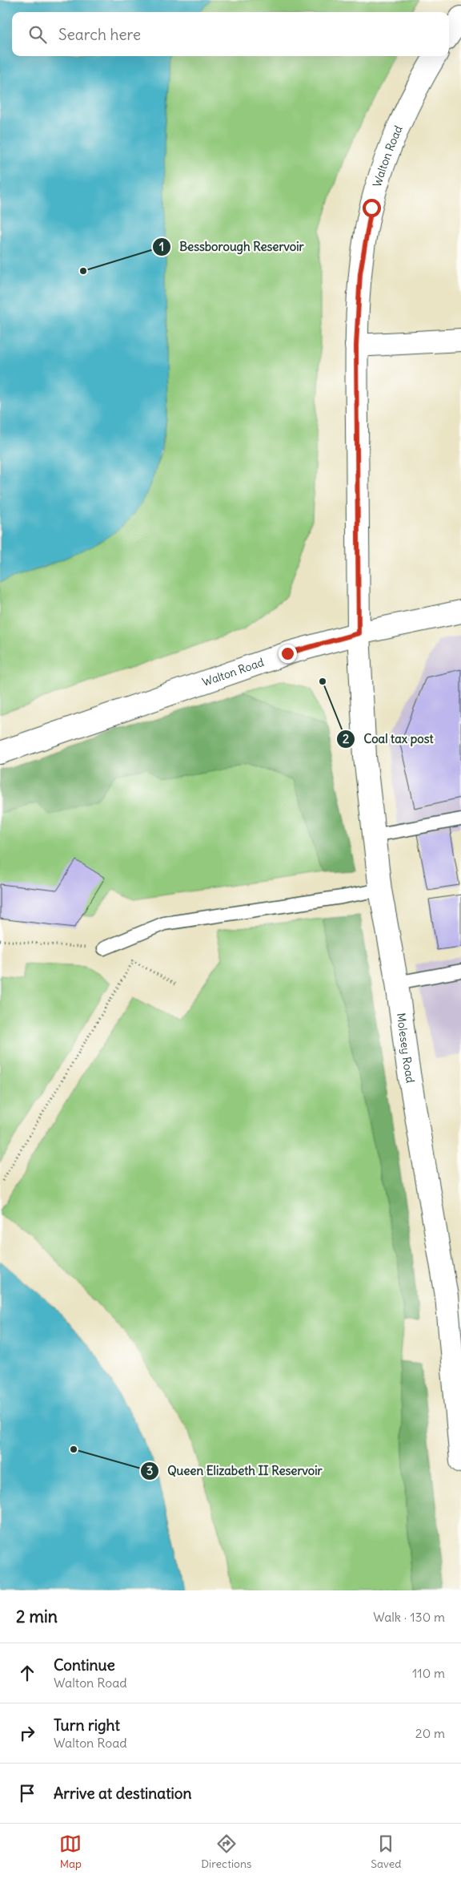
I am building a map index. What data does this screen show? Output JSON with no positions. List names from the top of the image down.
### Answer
{
  "streets": {
    "street": ["Walton Road", "Molesey Road"]
  },
  "crossings": [
    ["Walton Road", "Molesey Road"]
  ],
  "places": ["Bessborough Reservoir", "Coal tax post", "Queen Elizabeth II Reservoir"],
  "page": {
    "search": "Search here",
    "heading": ["2 min", "Walk · 130 m"],
    "list": [
      ["Continue", "Walton Road", "110 m"],
      ["Turn right", "Walton Road", "20 m"],
      "Arrive at destination"
    ],
    "nav": ["Map", "Directions", "Saved"]
  }
}
